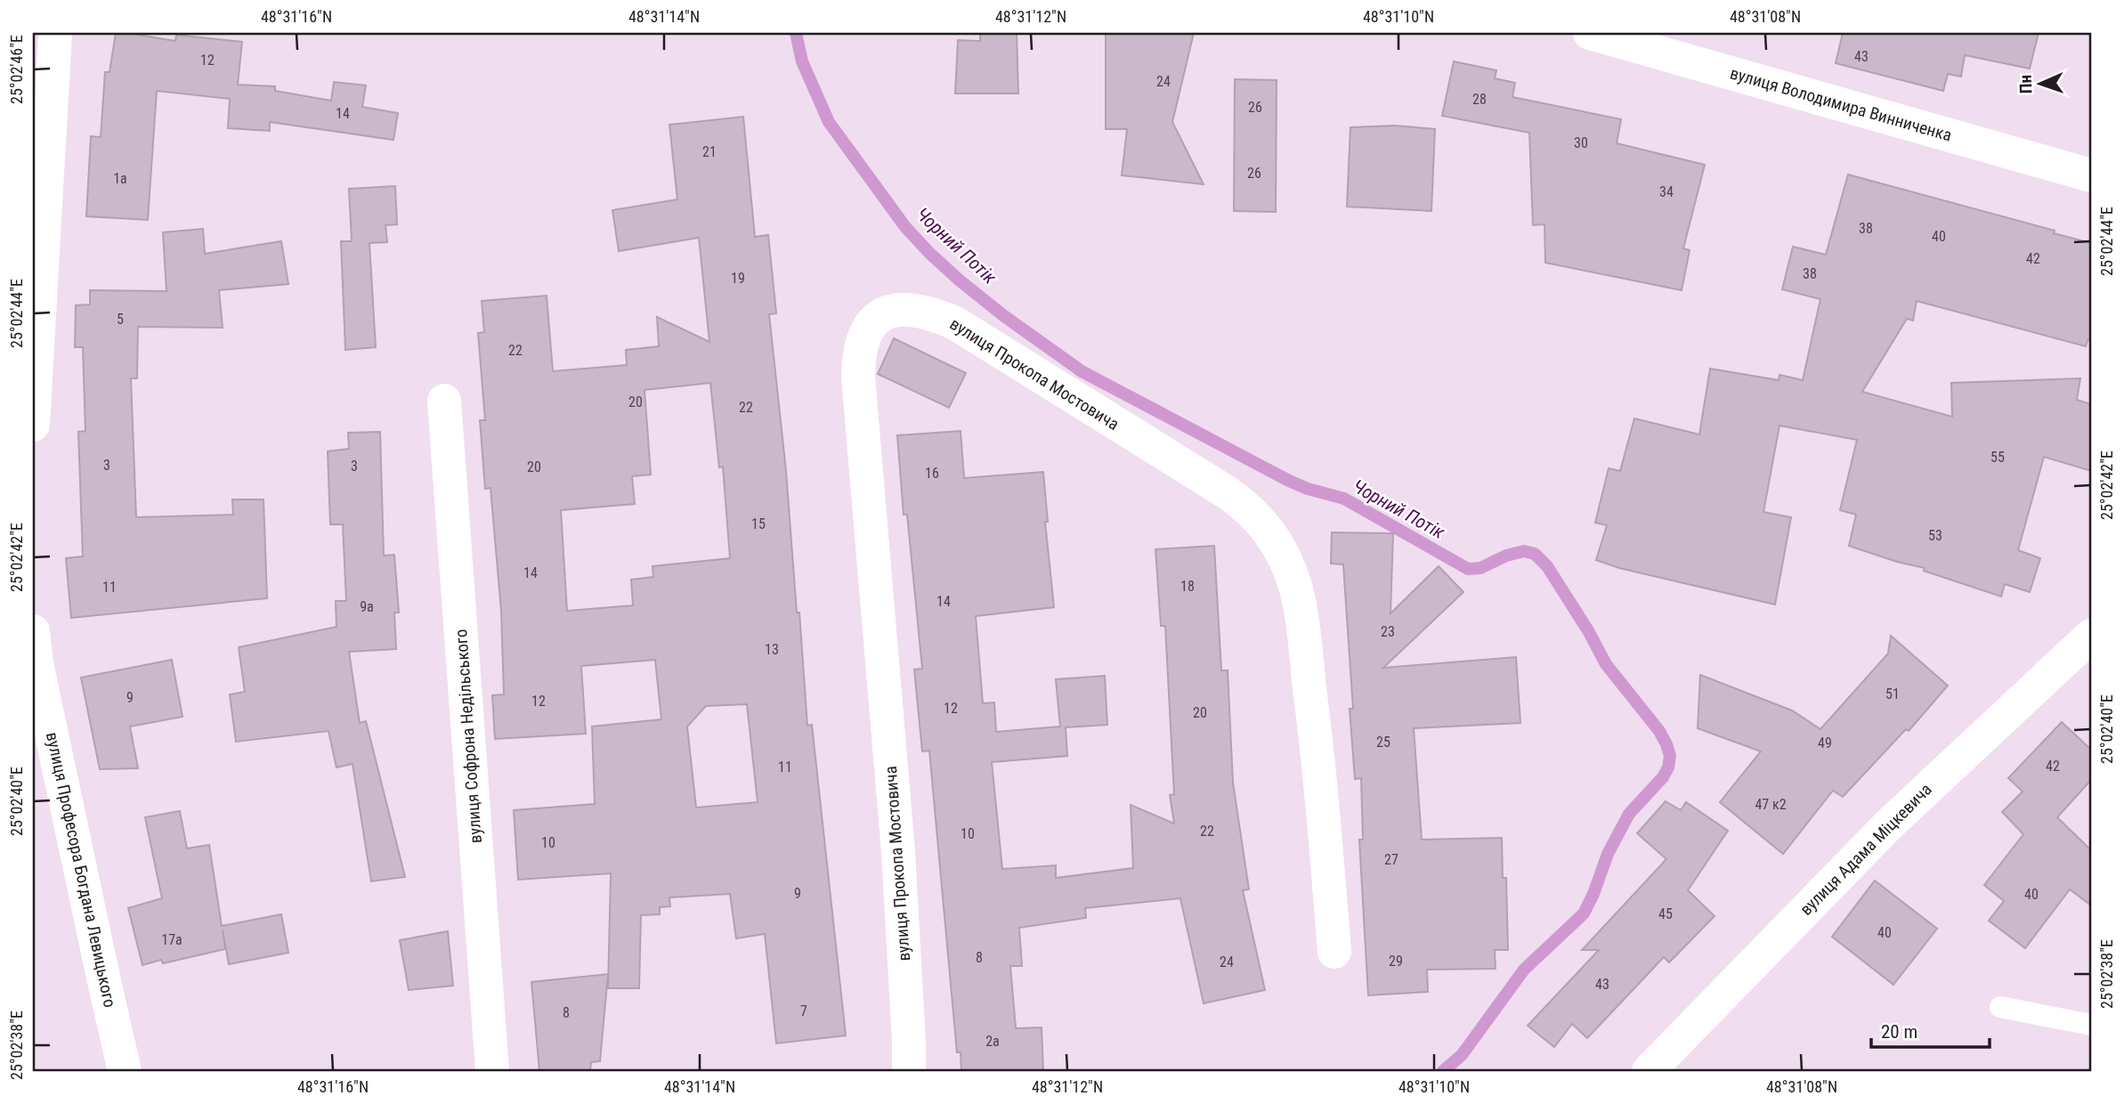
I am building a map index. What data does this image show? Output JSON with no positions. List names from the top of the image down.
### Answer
{
  "streets": {
    "street": [
      "вулиця Володимира Винниченка",
      "вулиця Прокопа Мостовича",
      "вулиця Софрона Недільського",
      "вулиця Адама Міцкевича",
      "вулиця Професора Богдана Левицького"
    ]
  },
  "water": ["Чорний Потік"],
  "house_numbers": [
    "43",
    "12",
    "24",
    "28",
    "26",
    "14",
    "30",
    "21",
    "26",
    "1а",
    "34",
    "38",
    "40",
    "42",
    "38",
    "19",
    "5",
    "22",
    "20",
    "22",
    "55",
    "3",
    "3",
    "20",
    "16",
    "15",
    "53",
    "14",
    "18",
    "11",
    "14",
    "9а",
    "23",
    "13",
    "51",
    "9",
    "12",
    "12",
    "20",
    "25",
    "49",
    "42",
    "11",
    "47 к2",
    "22",
    "10",
    "10",
    "27",
    "9",
    "40",
    "45",
    "40",
    "17а",
    "8",
    "29",
    "24",
    "43",
    "7",
    "8",
    "2а"
  ],
  "scale_bar": "20 m",
  "north": "left",
  "coordinates": [
    "48°31'16\"N",
    "48°31'14\"N",
    "48°31'12\"N",
    "48°31'10\"N",
    "48°31'08\"N",
    "25°02'46\"E",
    "25°02'44\"E",
    "25°02'42\"E",
    "25°02'40\"E",
    "25°02'38\"E"
  ]
}
